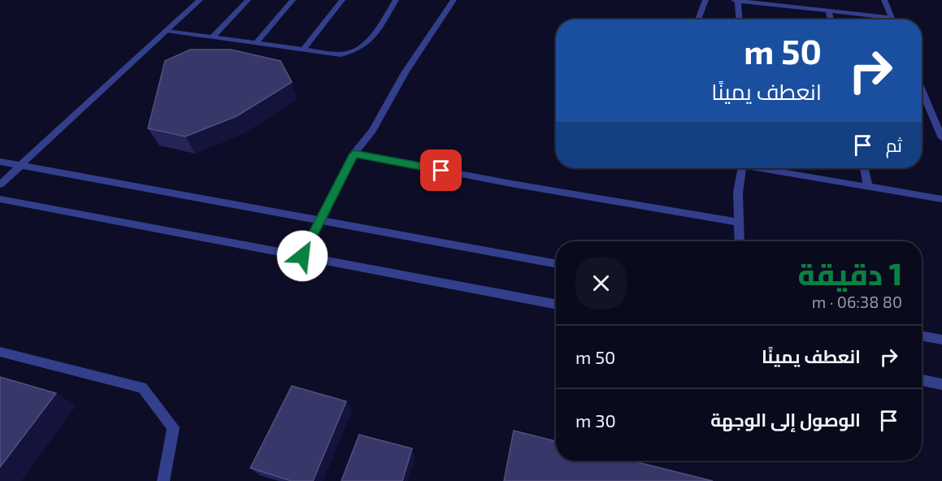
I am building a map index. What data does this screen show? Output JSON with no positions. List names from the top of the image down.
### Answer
{
  "page": {
    "turn": ["50 m", "انعطف يمينًا"],
    "then": "ثم",
    "heading": ["1 دقيقة", "80 m · 06:38"],
    "list": [
      {
        "name": "انعطف يمينًا",
        "value": "50 m"
      },
      {
        "name": "الوصول إلى الوجهة",
        "value": "30 m"
      }
    ]
  }
}
